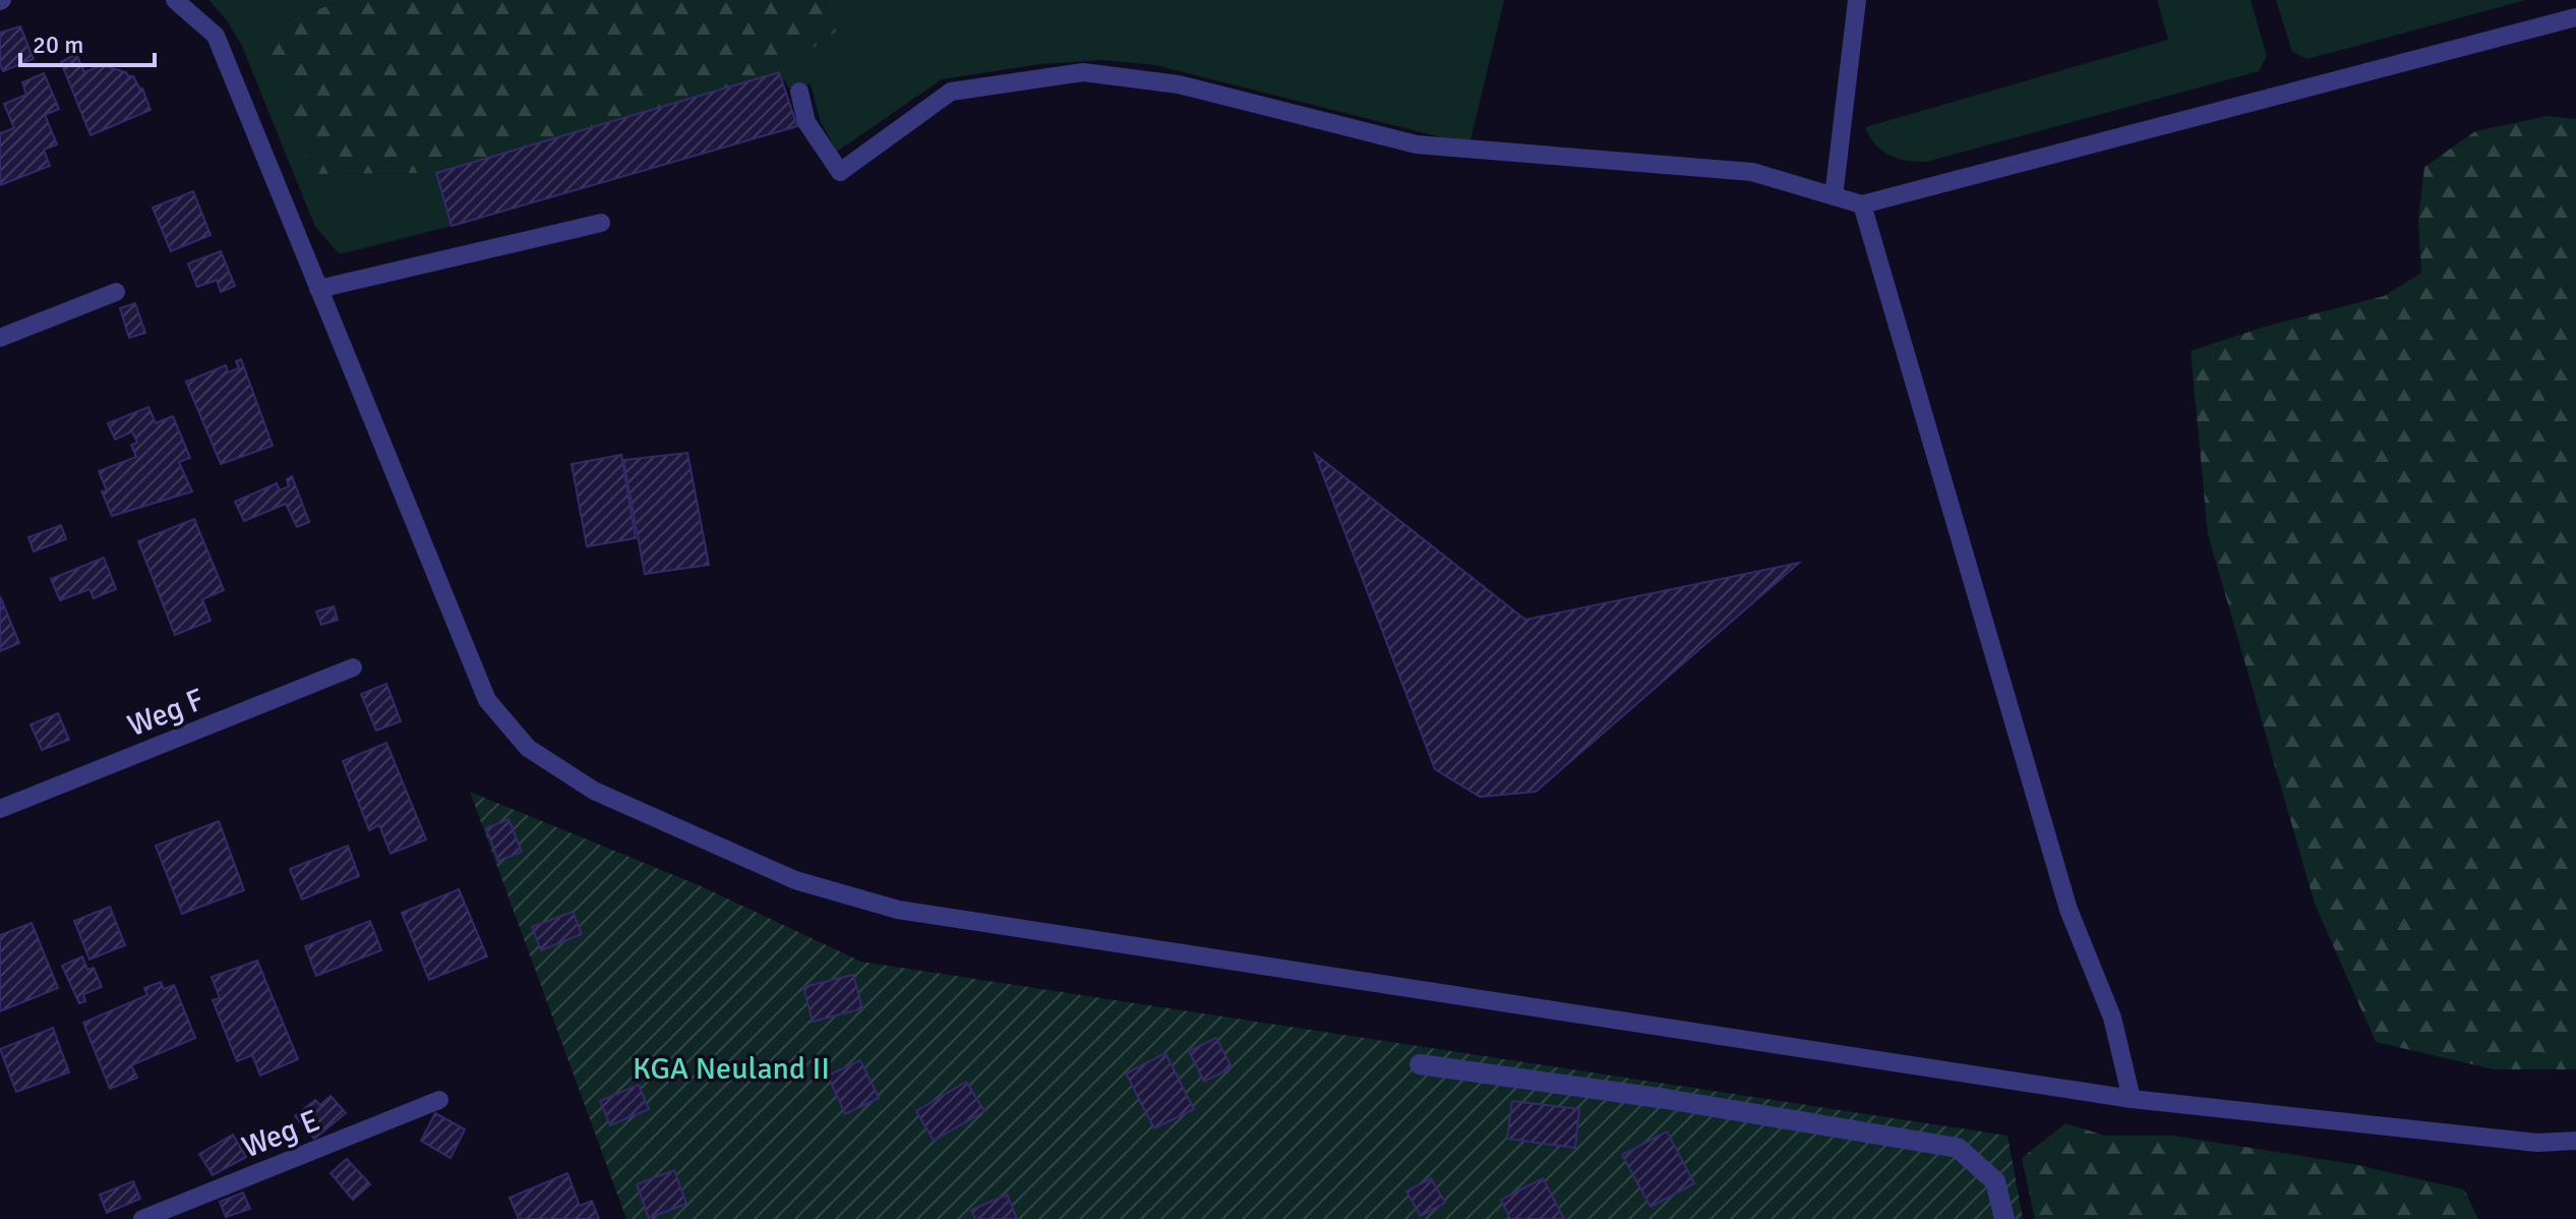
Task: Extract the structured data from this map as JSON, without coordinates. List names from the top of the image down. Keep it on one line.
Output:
{"streets":{"lane":["Weg F","Weg E"]},"parks":["KGA Neuland II"],"scale_bar":"20 m"}
